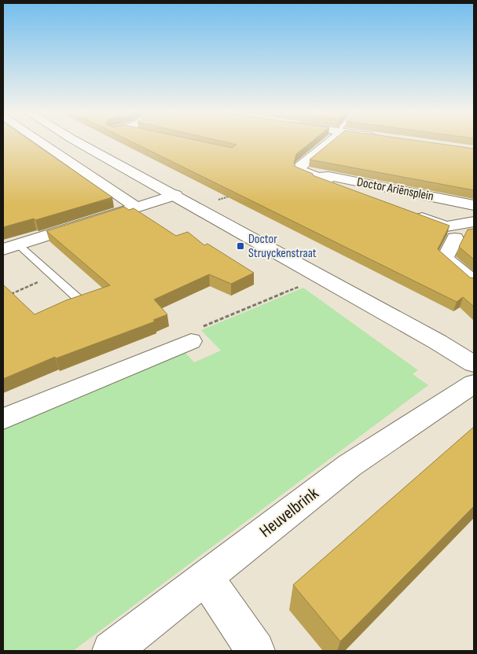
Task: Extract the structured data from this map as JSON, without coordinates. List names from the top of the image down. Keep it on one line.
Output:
{"streets":{"street":["Doctor Ariënsplein","Heuvelbrink"]},"places":{"transit":["Doctor Struyckenstraat"]}}
